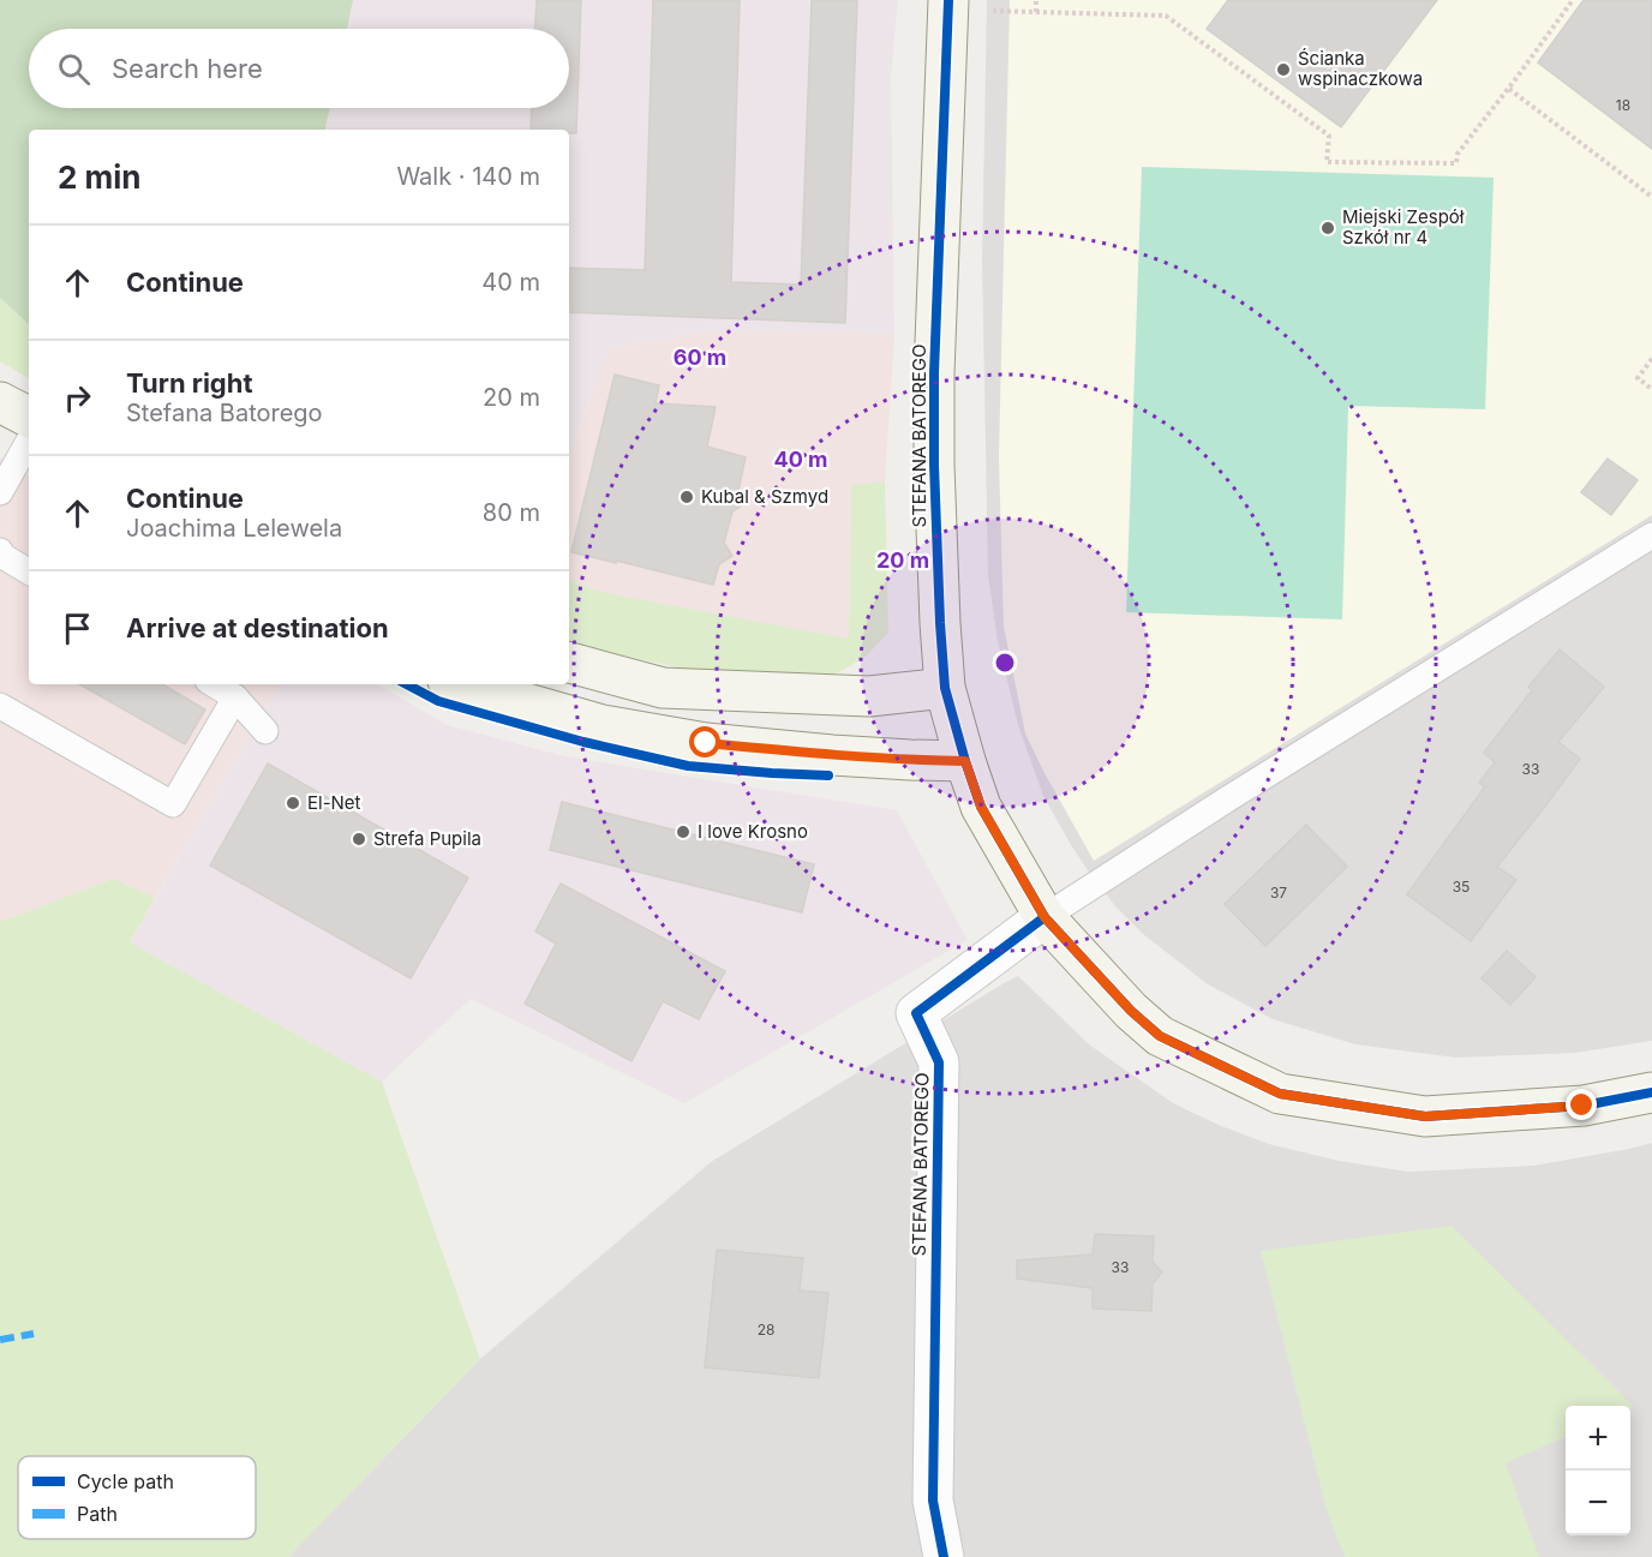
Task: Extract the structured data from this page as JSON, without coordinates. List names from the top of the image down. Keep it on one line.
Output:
{"streets":{"street":["STEFANA BATOREGO"]},"places":["Ścianka wspinaczkowa","Miejski Zespół Szkół nr 4","Kubal & Szmyd","El-Net","I love Krosno","Strefa Pupila"],"house_numbers":["18","33","35","37","33","28"],"legend":["Cycle path","Path"],"page":{"search":"Search here","heading":["2 min","Walk · 140 m"],"list":[["Continue","40 m"],["Turn right","Stefana Batorego","20 m"],["Continue","Joachima Lelewela","80 m"],"Arrive at destination"],"map_buttons":["+","−"]},"rings":["60 m","40 m","20 m"]}
